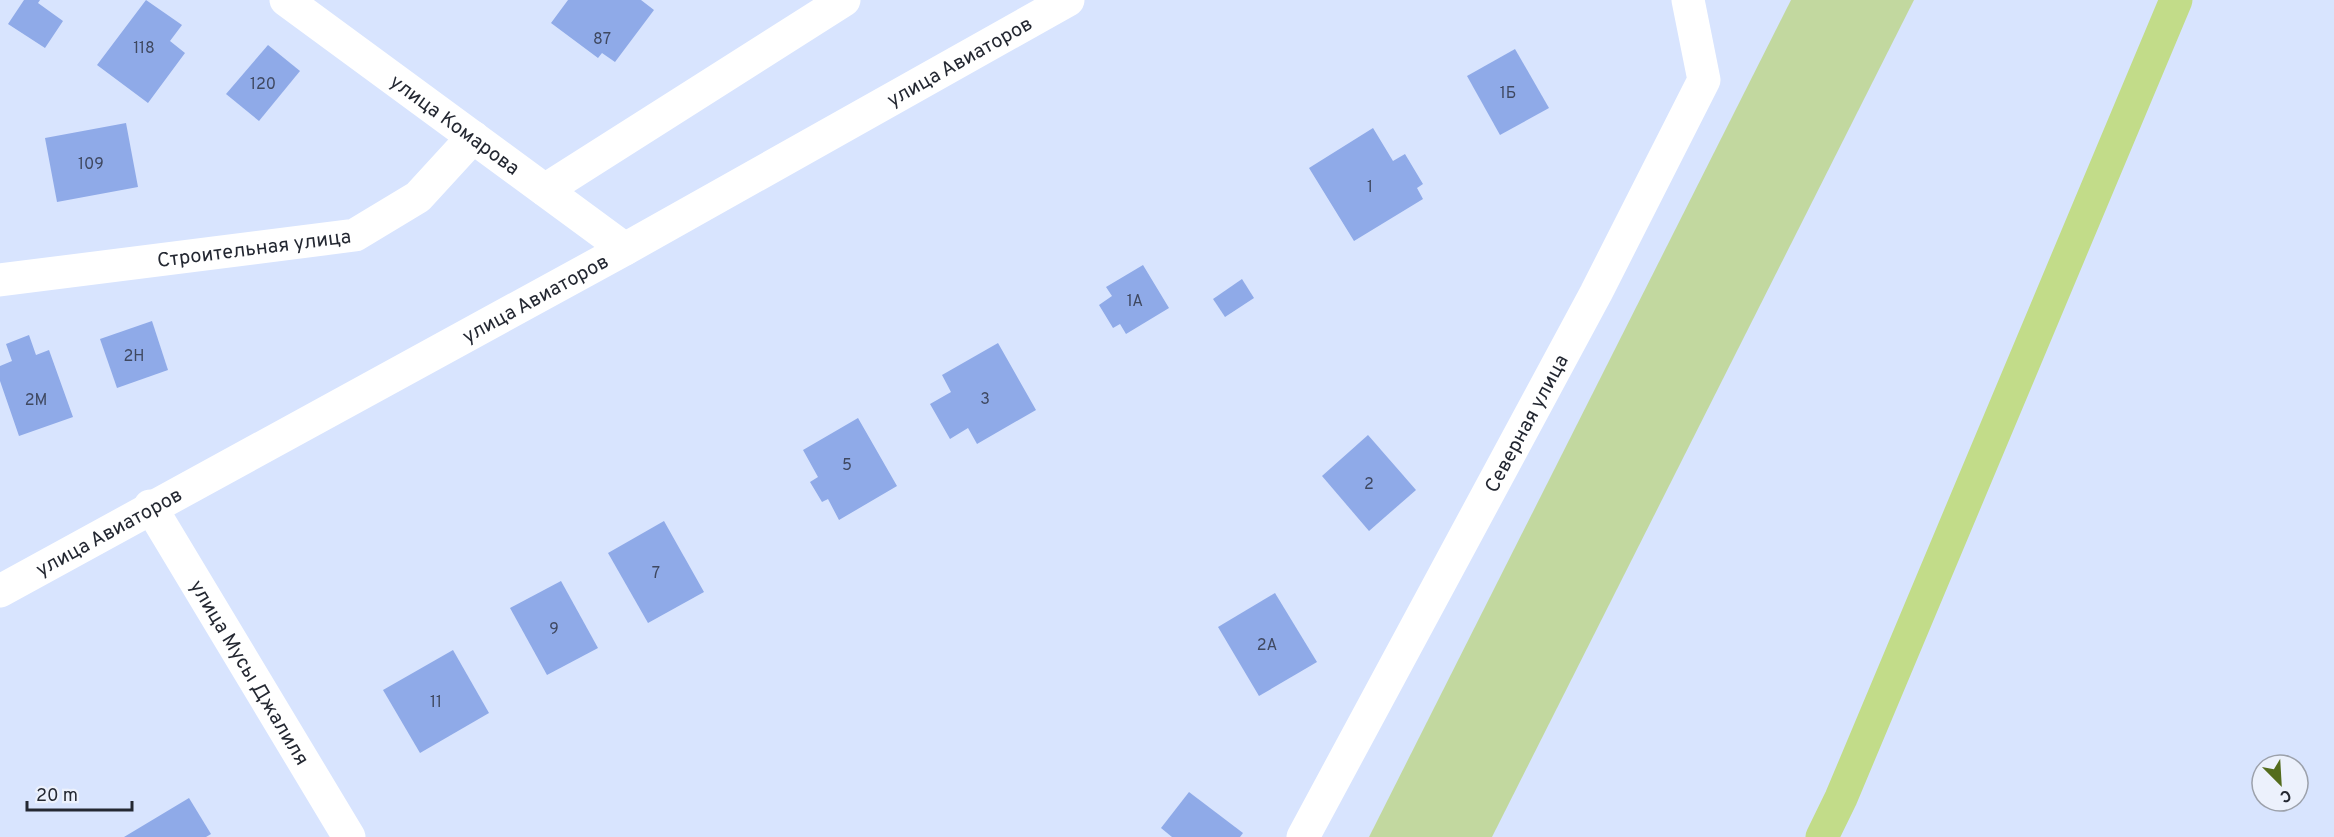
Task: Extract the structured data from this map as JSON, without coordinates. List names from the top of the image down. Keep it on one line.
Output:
{"streets":{"street":["улица Авиаторов","улица Комарова","Строительная улица","Северная улица","улица Мусы Джалиля"]},"crossings":[["улица Авиаторов","улица Комарова"],["улица Авиаторов","улица Мусы Джалиля"],["улица Комарова","Строительная улица"]],"house_numbers":["87","118","120","1Б","109","1","1А","2Н","3","2М","5","2","7","9","2А","11"],"scale_bar":"20 m","north":"bottom right"}
